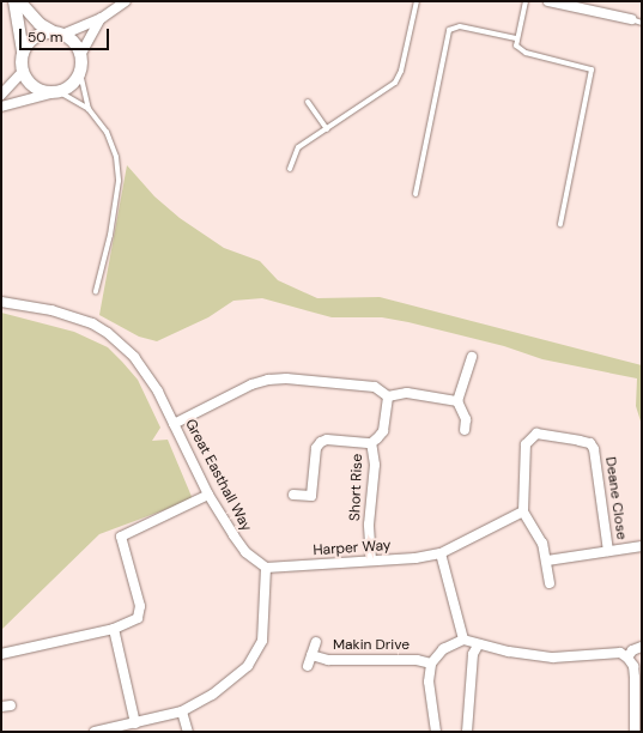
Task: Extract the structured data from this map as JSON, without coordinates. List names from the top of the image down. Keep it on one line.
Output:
{"streets":{"street":["Great Easthall Way","Short Rise","Deane Close","Harper Way","Makin Drive"]},"crossings":[["Great Easthall Way","Harper Way"],["Short Rise","Harper Way"]],"scale_bar":"50 m"}
